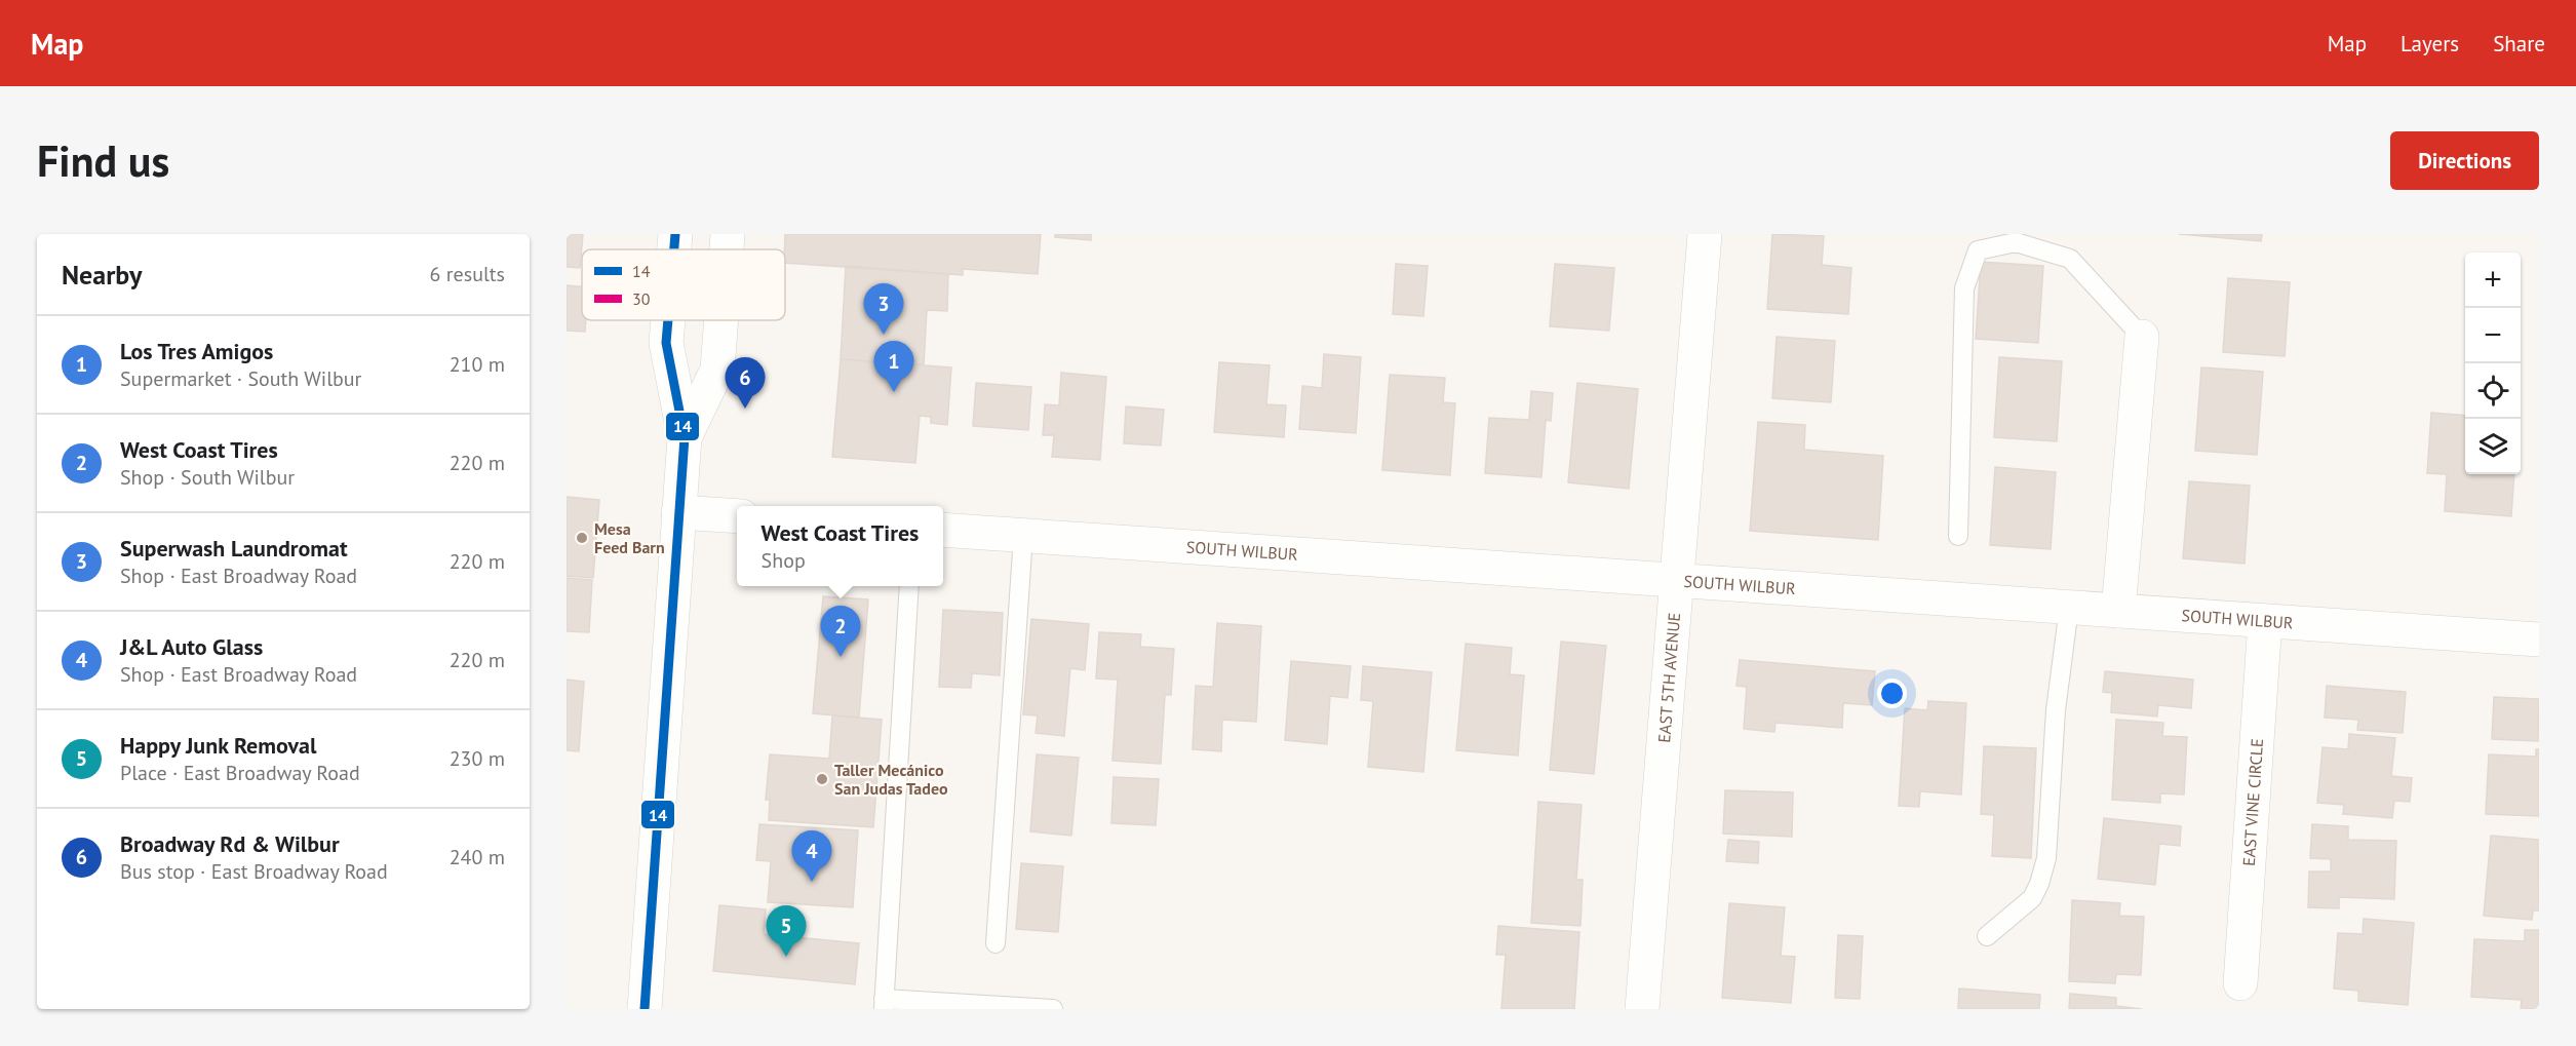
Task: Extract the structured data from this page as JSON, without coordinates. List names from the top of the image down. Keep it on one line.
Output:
{"streets":{"street":["SOUTH WILBUR","EAST 5TH AVENUE","EAST VINE CIRCLE"]},"crossings":[["SOUTH WILBUR","EAST 5TH AVENUE"],["SOUTH WILBUR","EAST VINE CIRCLE"]],"places":["Mesa Feed Barn","Taller Mecánico San Judas Tadeo"],"lines":["transit line 14"],"legend":["14","30"],"page":{"header":"Map","nav":["Map","Layers","Share"],"buttons":"Directions","title":"Find us","heading":["Nearby","6 results"],"map_buttons":["+","−"],"pins":["3","1","6","2","4","5"],"list":[{"mark":"1","name":"Los Tres Amigos","note":"Supermarket · South Wilbur","value":"210 m"},{"mark":"2","name":"West Coast Tires","note":"Shop · South Wilbur","value":"220 m"},{"mark":"3","name":"Superwash Laundromat","note":"Shop · East Broadway Road","value":"220 m"},{"mark":"4","name":"J&L Auto Glass","note":"Shop · East Broadway Road","value":"220 m"},{"mark":"5","name":"Happy Junk Removal","note":"Place · East Broadway Road","value":"230 m"},{"mark":"6","name":"Broadway Rd & Wilbur","note":"Bus stop · East Broadway Road","value":"240 m"}],"popup":["West Coast Tires","Shop"]}}
